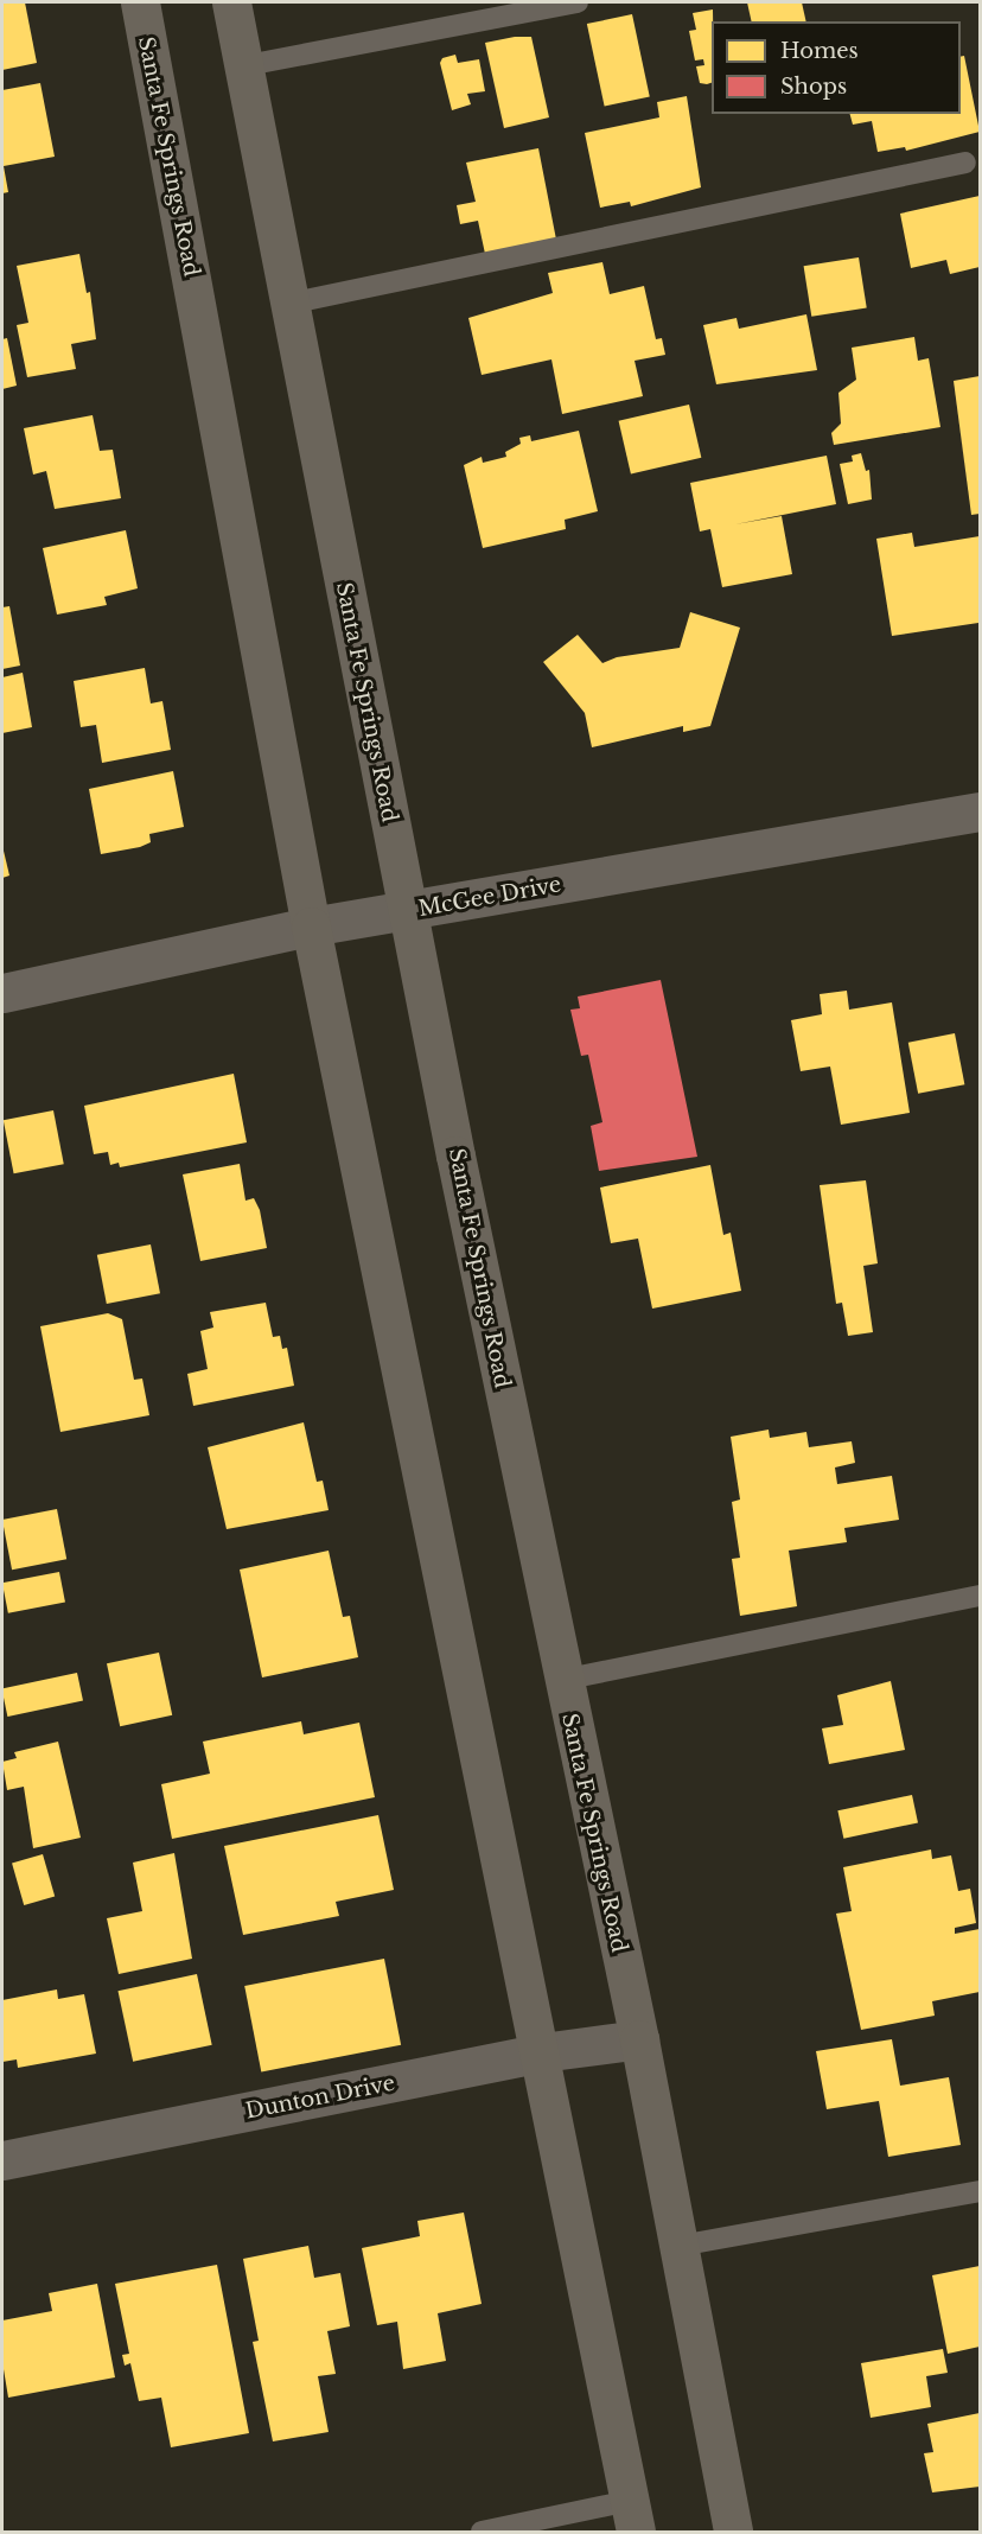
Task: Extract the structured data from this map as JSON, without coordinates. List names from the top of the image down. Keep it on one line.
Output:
{"streets":{"main road":["Santa Fe Springs Road"],"street":["McGee Drive","Dunton Drive"]},"crossings":[["Santa Fe Springs Road","McGee Drive"],["Santa Fe Springs Road","Dunton Drive"]],"legend":["Homes","Shops"]}
